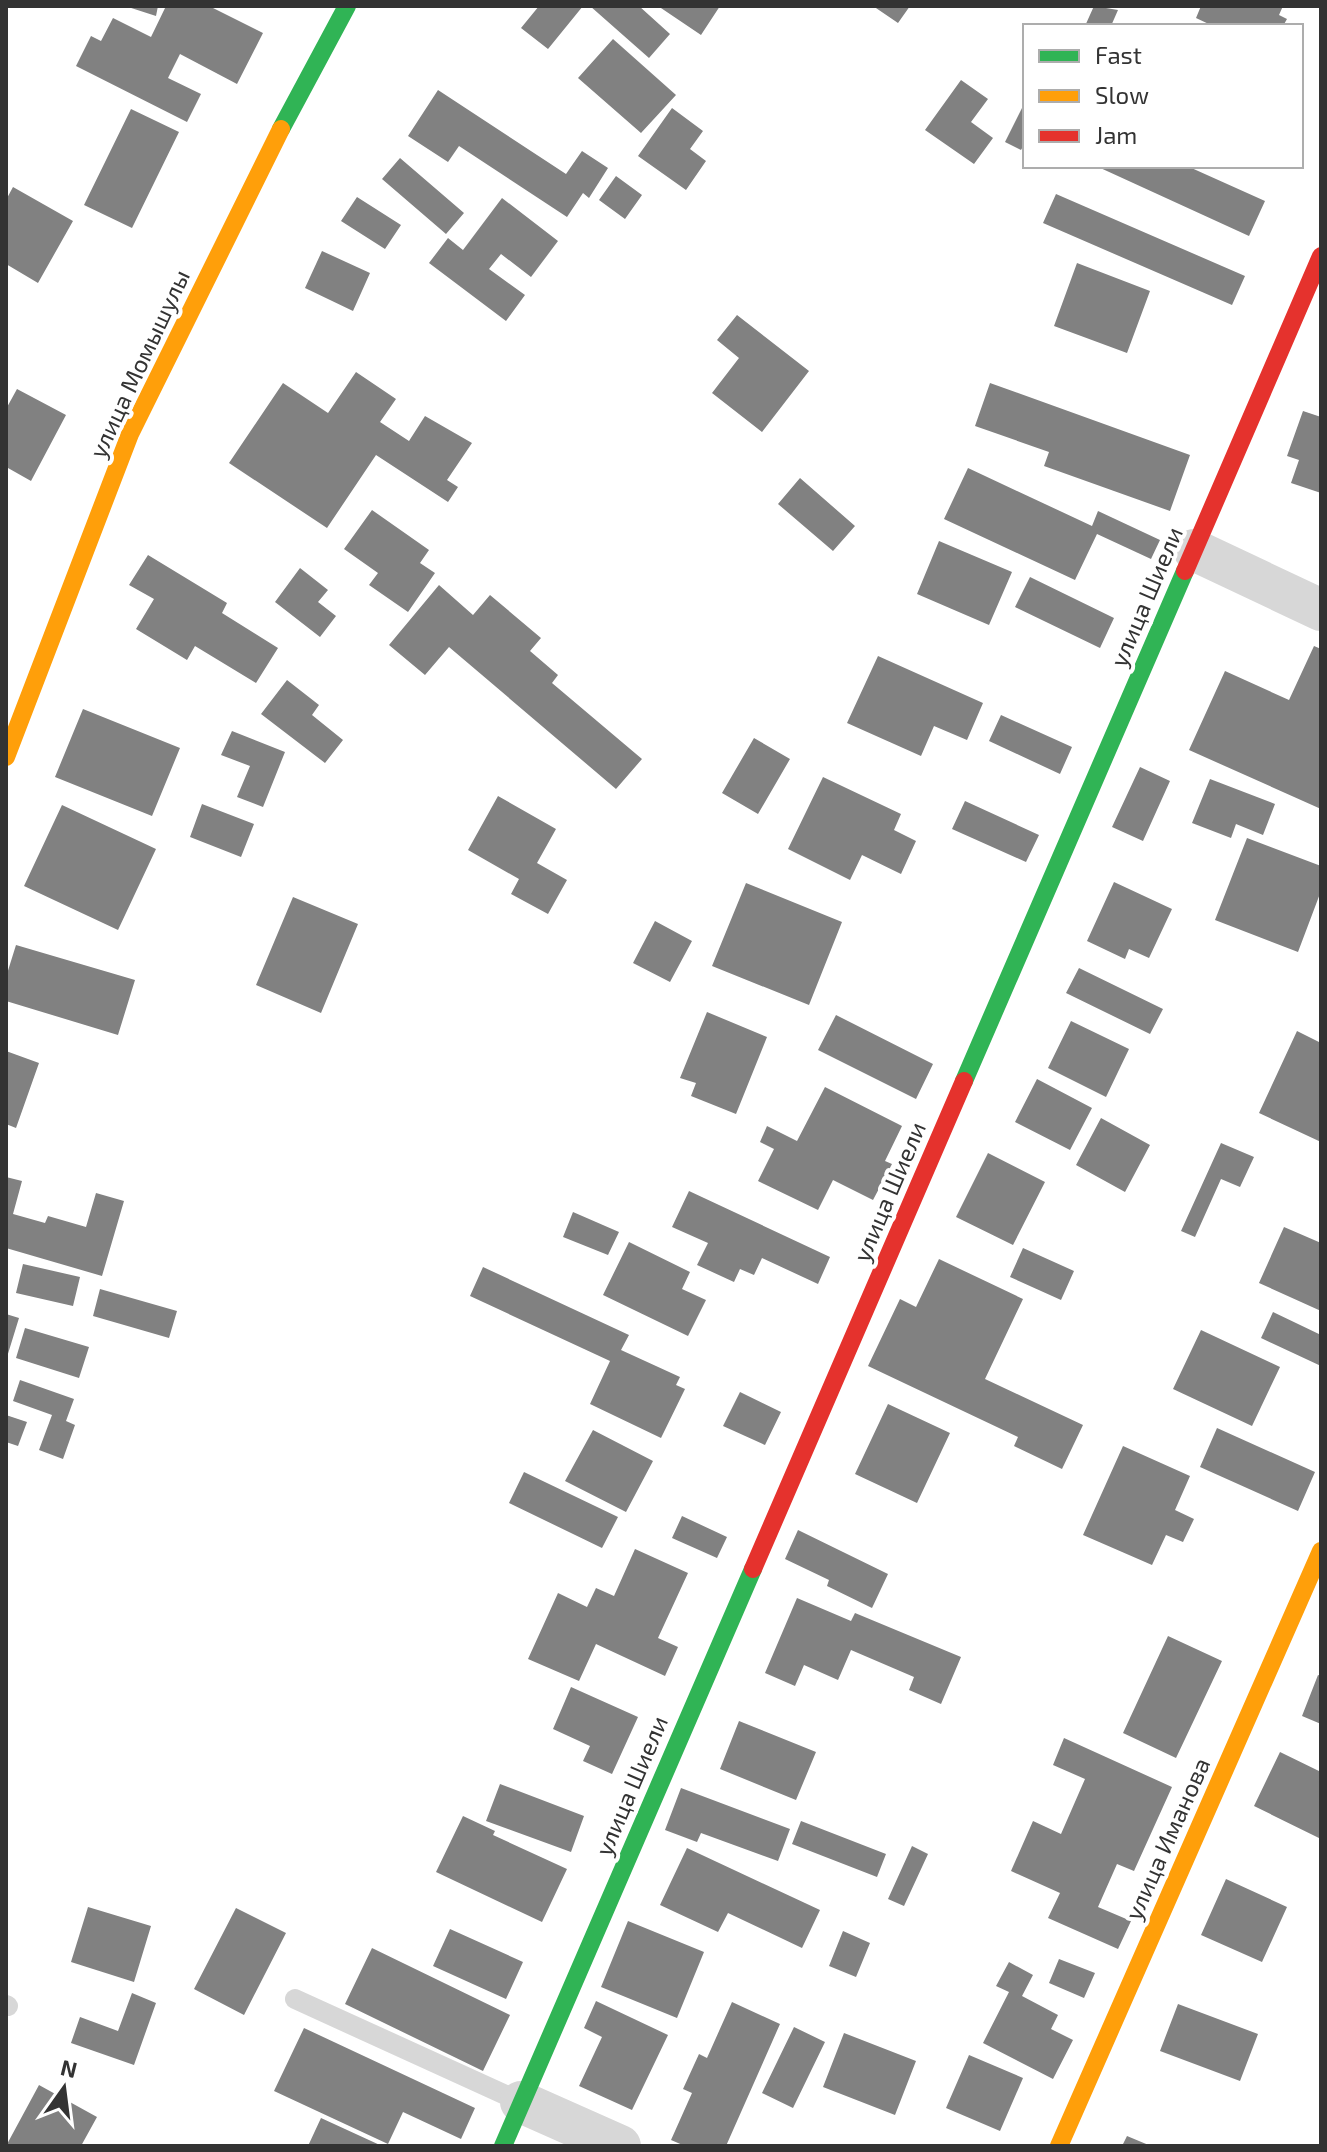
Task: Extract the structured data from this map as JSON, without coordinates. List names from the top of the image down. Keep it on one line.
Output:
{"streets":{"street":["улица Момышулы","улица Шиели","улица Иманова"]},"legend":["Fast","Slow","Jam"],"north":"top"}
